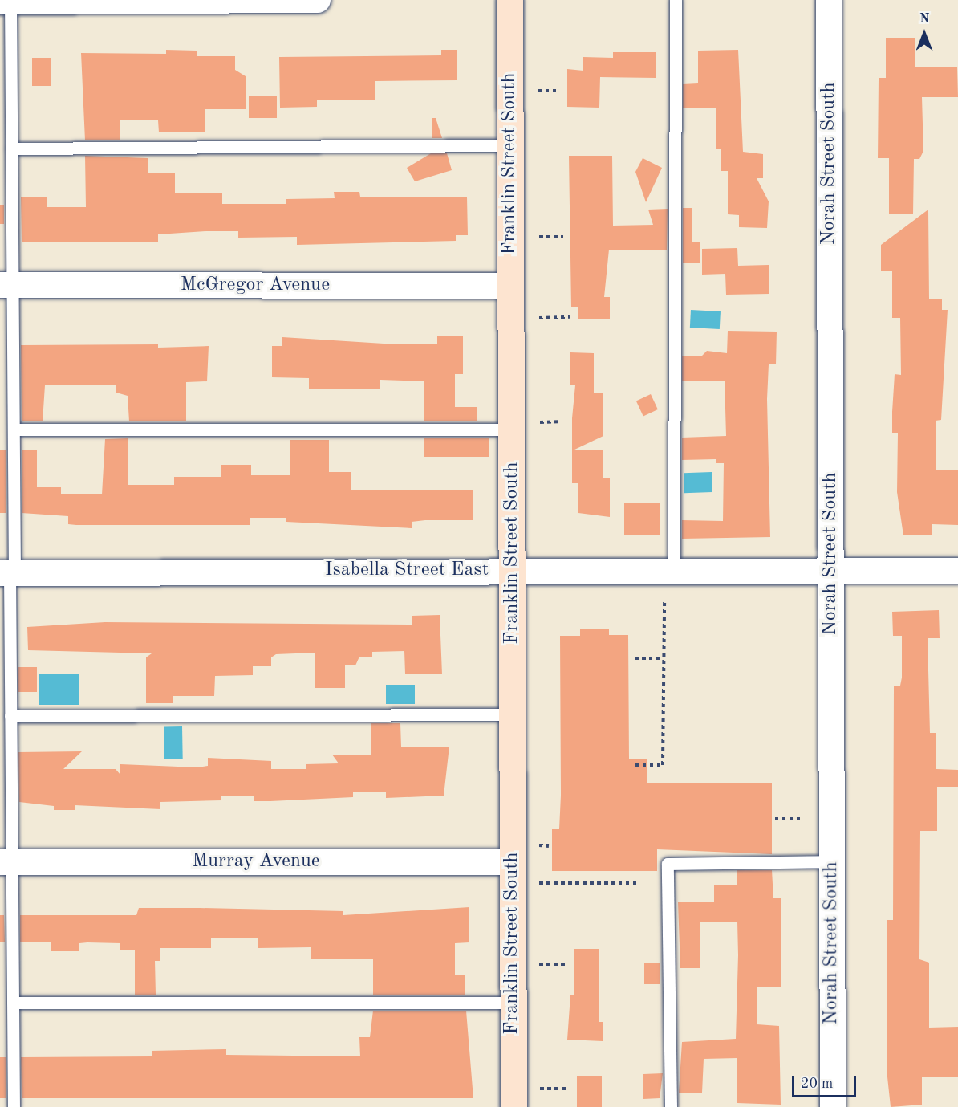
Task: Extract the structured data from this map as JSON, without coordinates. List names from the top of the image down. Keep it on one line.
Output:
{"streets":{"street":["Franklin Street South","Norah Street South","McGregor Avenue","Isabella Street East","Murray Avenue"]},"crossings":[["Franklin Street South","McGregor Avenue"],["Franklin Street South","Isabella Street East"],["Franklin Street South","Murray Avenue"],["Norah Street South","Isabella Street East"]],"scale_bar":"20 m","north":"top"}
